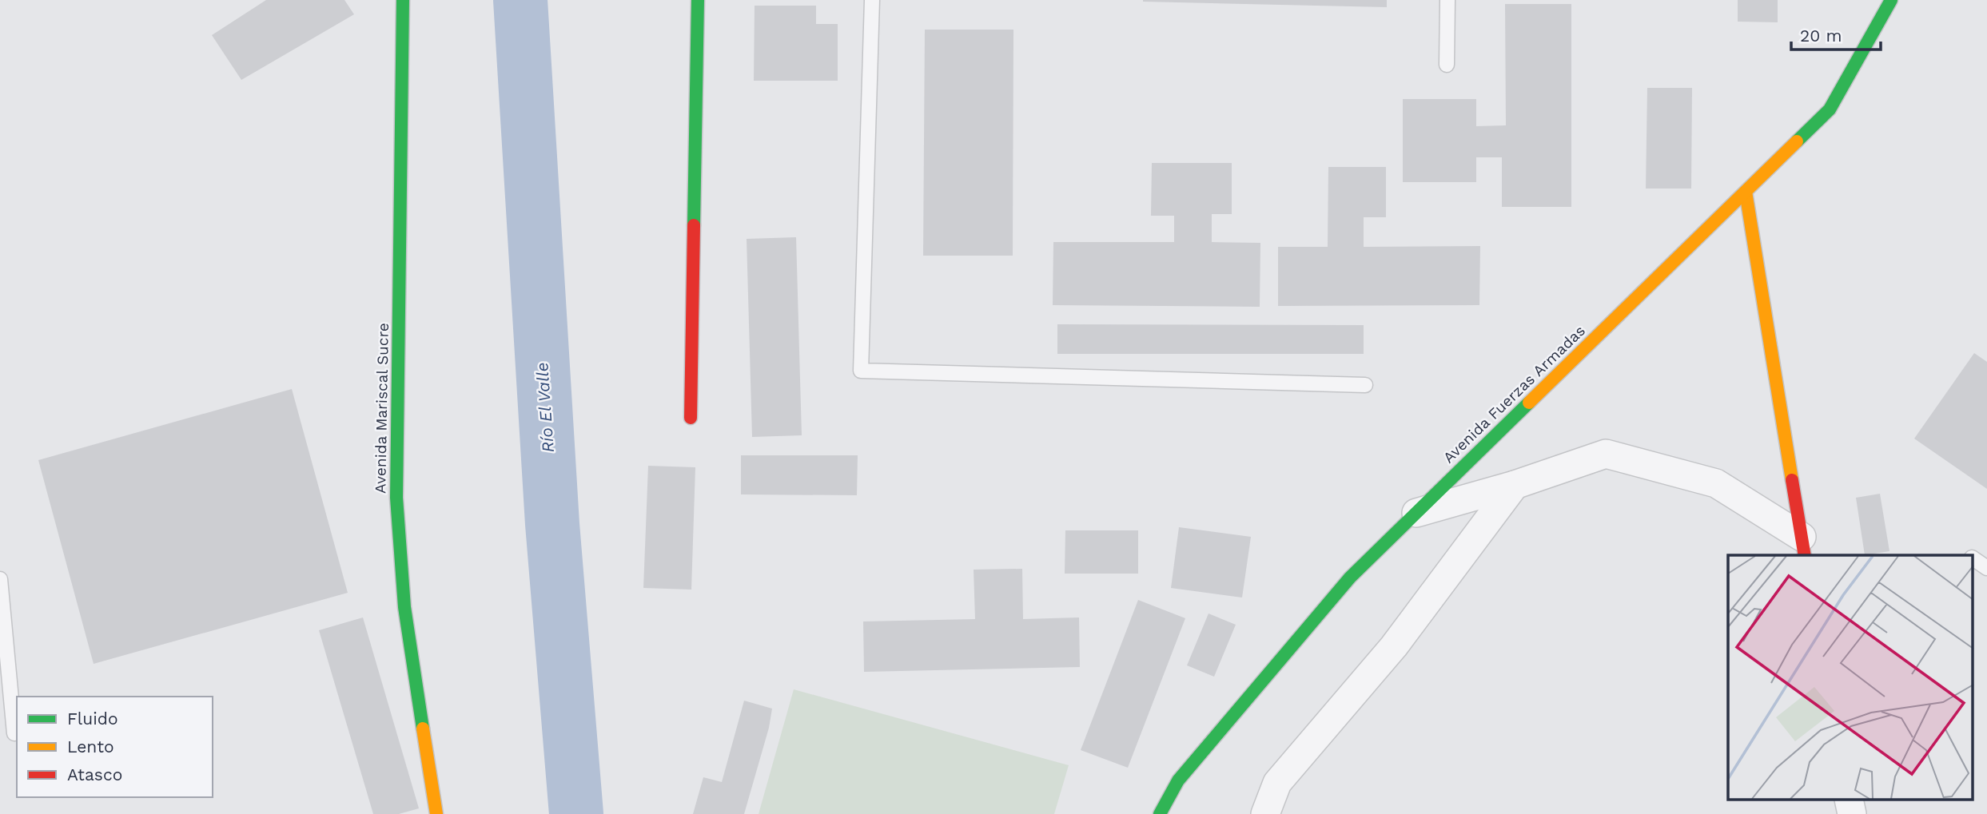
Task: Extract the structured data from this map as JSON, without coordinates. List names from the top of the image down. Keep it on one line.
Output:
{"streets":{"street":["Avenida Fuerzas Armadas","Avenida Mariscal Sucre"]},"water":["Río El Valle"],"legend":["Fluido","Lento","Atasco"],"scale_bar":"20 m"}
